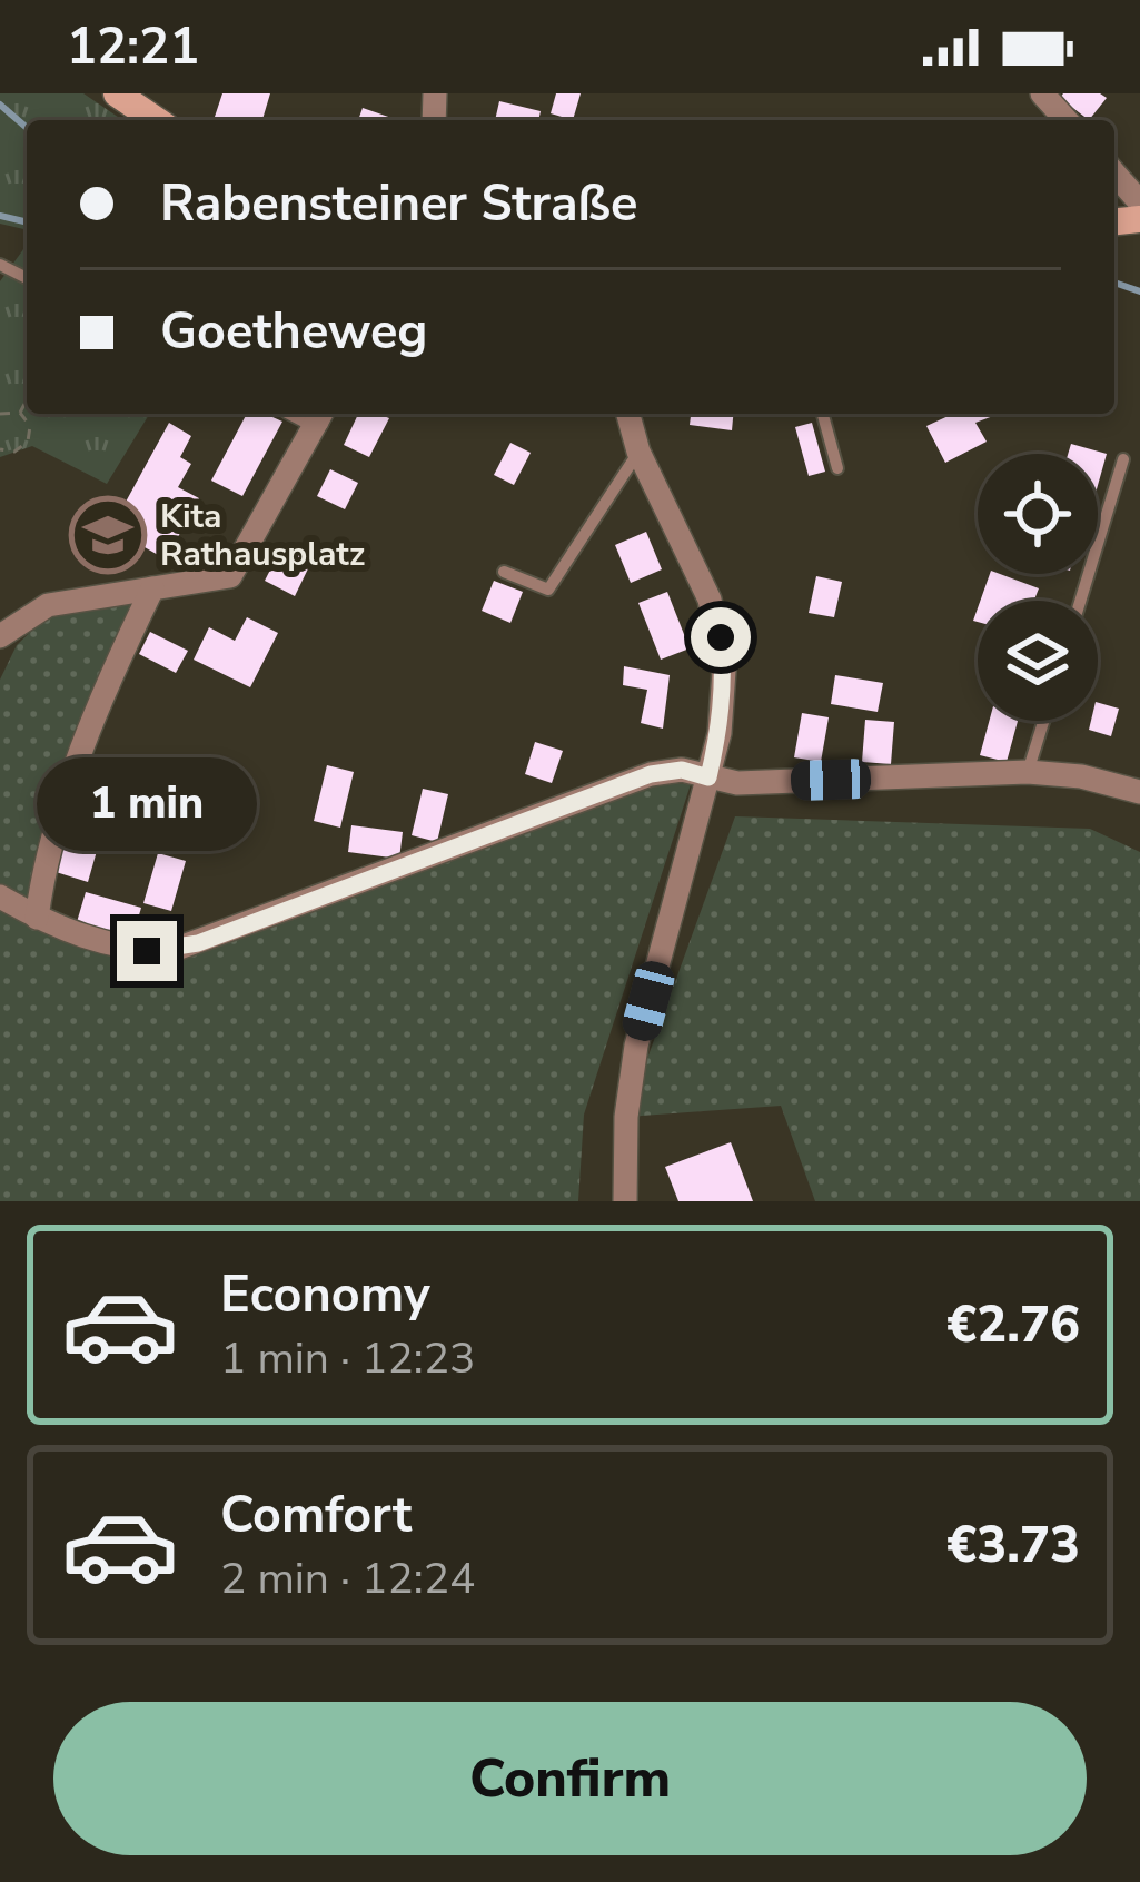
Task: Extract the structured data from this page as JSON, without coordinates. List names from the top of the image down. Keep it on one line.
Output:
{"places":{"school or university":["Kita Rathausplatz"]},"page":{"status":"12:21","banner":["Rabensteiner Straße","Goetheweg"],"bubble":"1 min","list":[{"name":"Economy","note":"1 min · 12:23","value":"€2.76"},{"name":"Comfort","note":"2 min · 12:24","value":"€3.73"}],"buttons":"Confirm"}}
